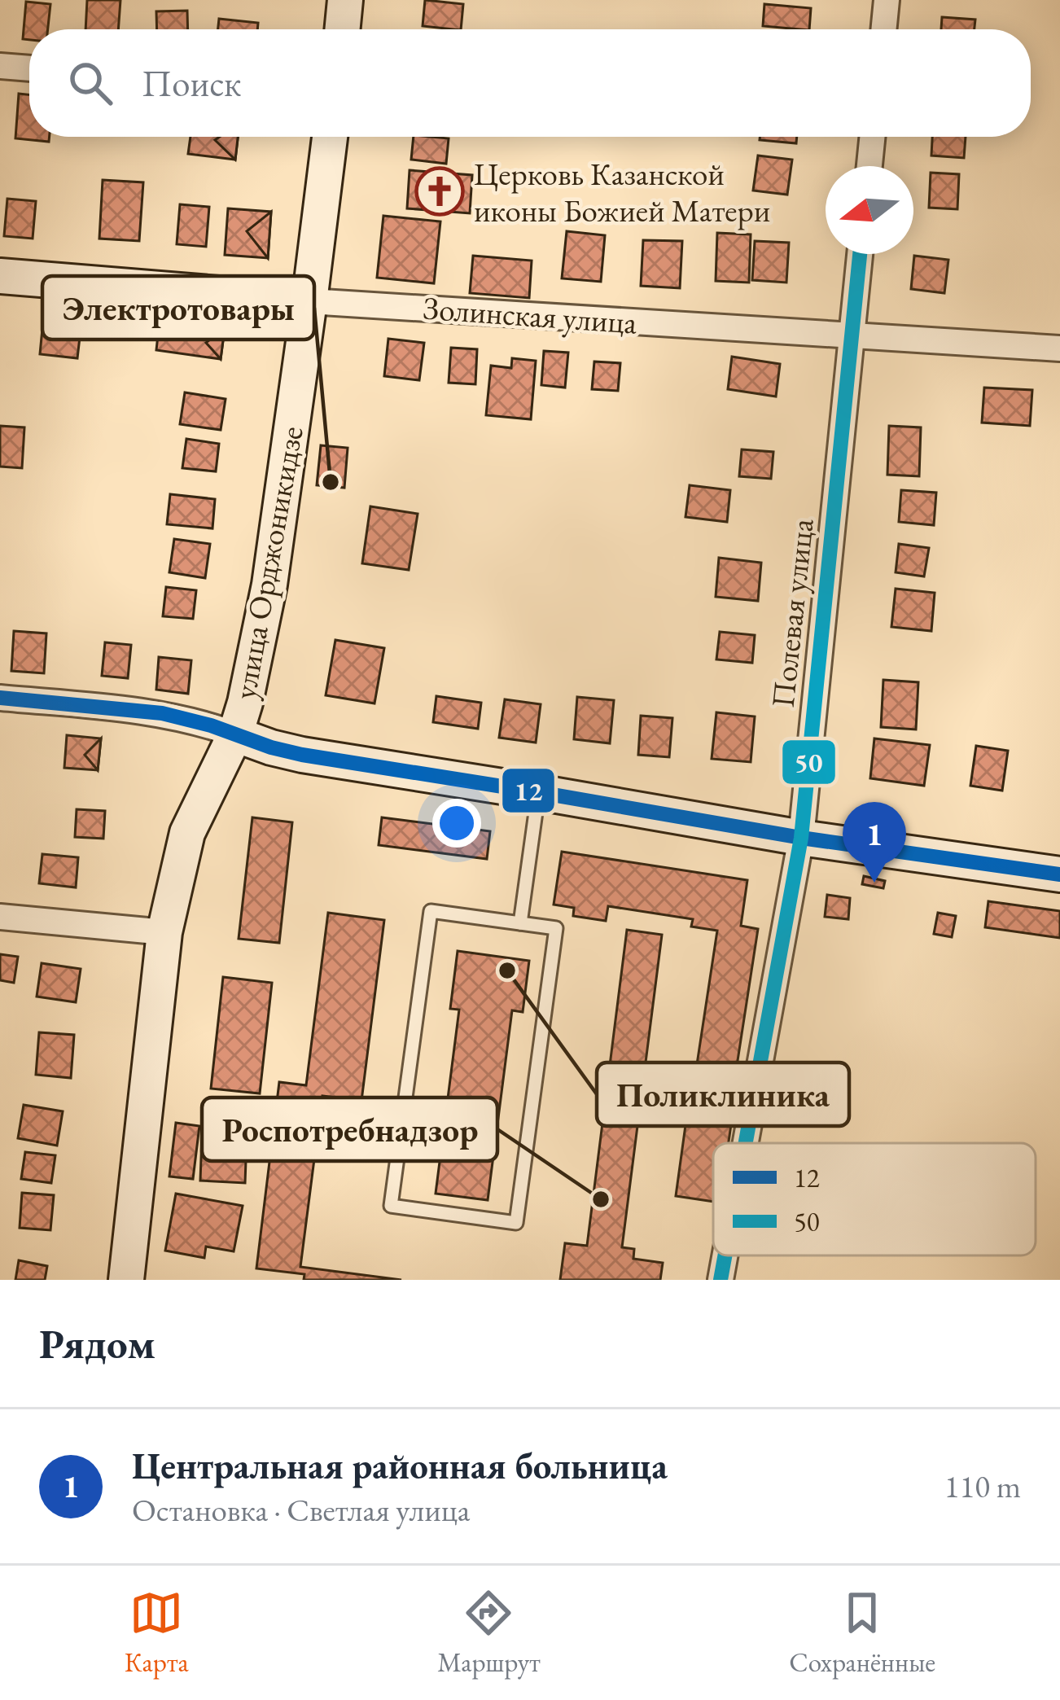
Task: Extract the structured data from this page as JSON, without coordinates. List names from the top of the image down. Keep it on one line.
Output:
{"streets":{"main road":["Золинская улица","улица Орджоникидзе"],"street":["Полевая улица"]},"crossings":[["Золинская улица","улица Орджоникидзе"],["Золинская улица","Полевая улица"]],"places":{"church":["Церковь Казанской иконы Божией Матери"],"other":["Электротовары","Поликлиника","Роспотребнадзор"]},"lines":["transit line 50","transit line 12"],"legend":["12","50"],"north":"left","page":{"search":"Поиск","pins":"1","heading":"Рядом","list":[{"mark":"1","name":"Центральная районная больница","note":"Остановка · Светлая улица","value":"110 m"}],"nav":["Карта","Маршрут","Сохранённые"]}}
